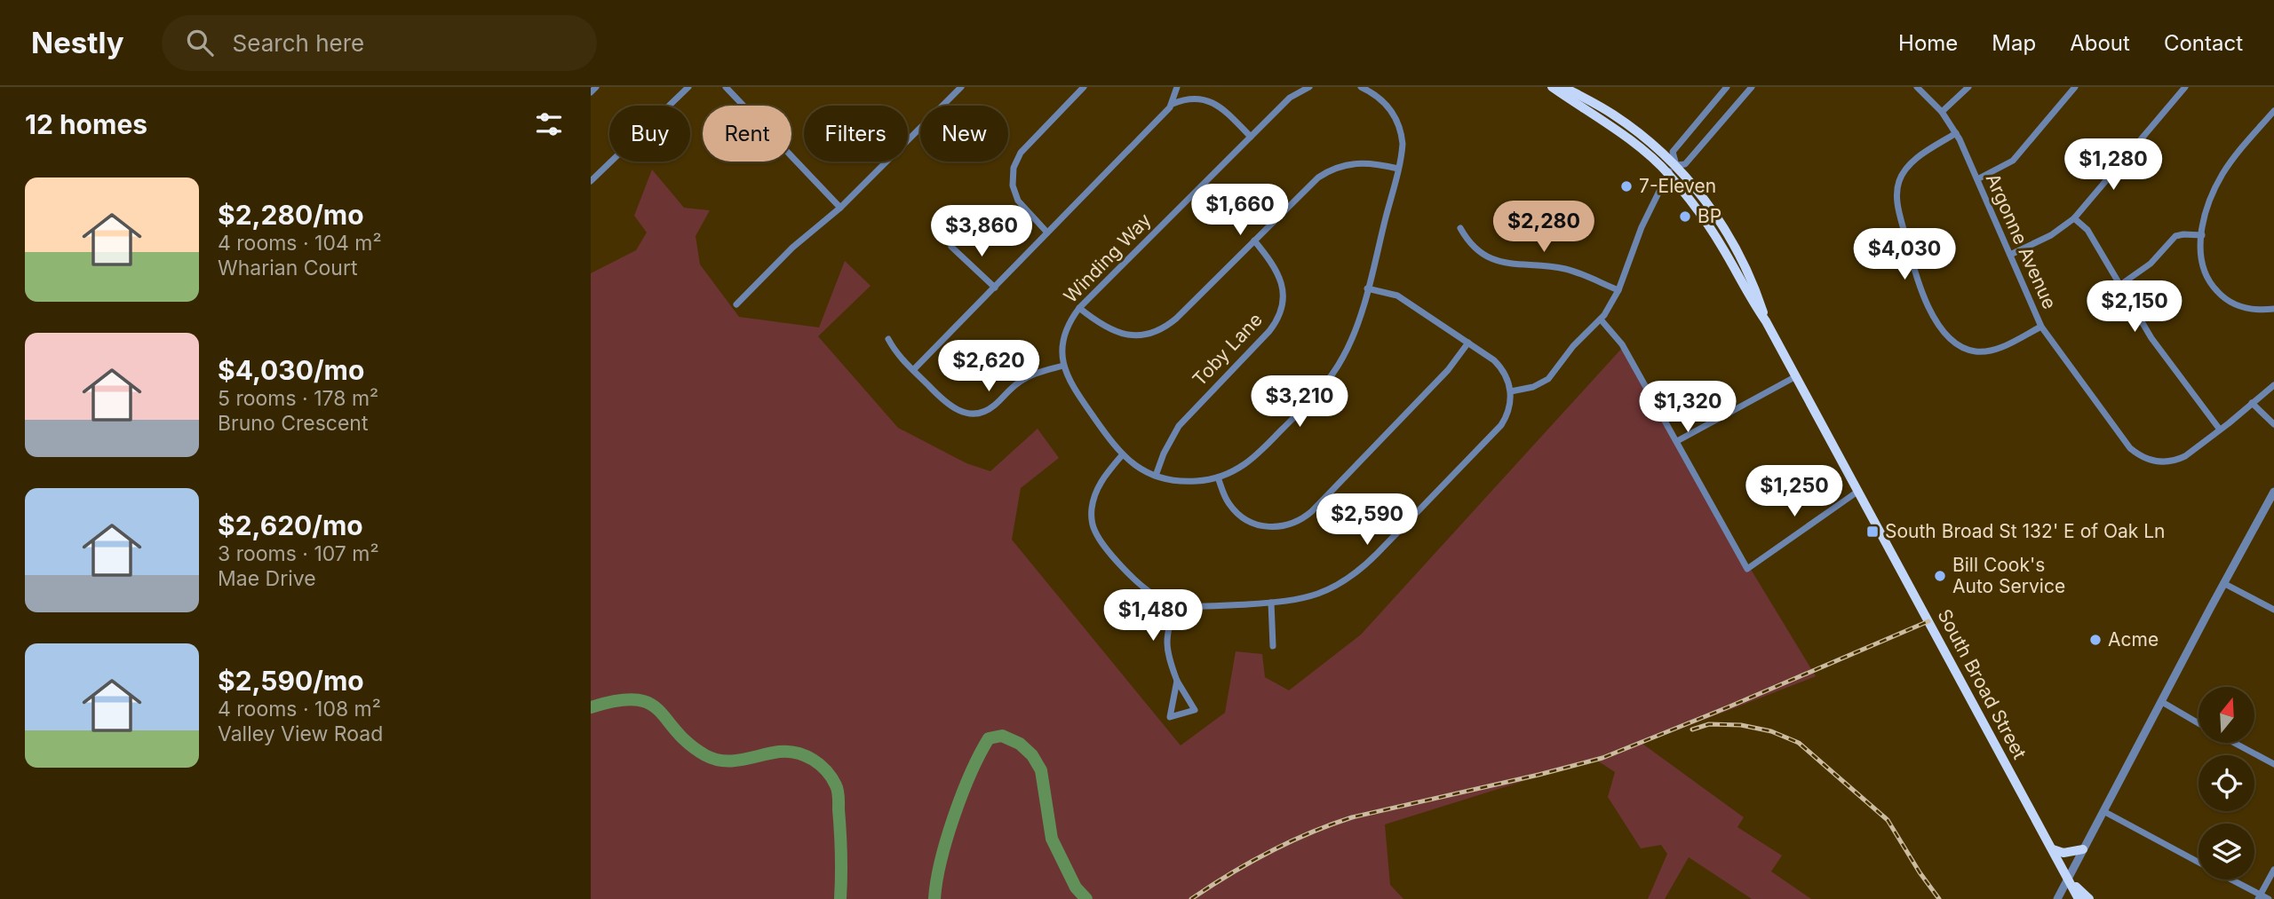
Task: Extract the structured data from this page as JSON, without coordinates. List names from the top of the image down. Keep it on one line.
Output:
{"streets":{"main road":["South Broad Street"],"street":["Argonne Avenue","Winding Way","Toby Lane"]},"crossings":[["Winding Way","Toby Lane"]],"places":{"other":["7-Eleven","BP","Bill Cook's Auto Service","Acme"],"transit":["South Broad St 132' E of Oak Ln"]},"north":"top","page":{"header":"Nestly","search":"Search here","nav":["Home","Map","About","Contact"],"heading":"12 homes","chip":["Buy","Rent","Filters","New"],"price":["$1,280","$1,660","$2,280","$3,860","$4,030","$2,150","$2,620","$3,210","$1,320","$1,250","$2,590","$1,480"],"list":[{"name":"$2,280/mo","note":"4 rooms · 104 m² · Wharian Court"},{"name":"$4,030/mo","note":"5 rooms · 178 m² · Bruno Crescent"},{"name":"$2,620/mo","note":"3 rooms · 107 m² · Mae Drive"},{"name":"$2,590/mo","note":"4 rooms · 108 m² · Valley View Road"}]}}
